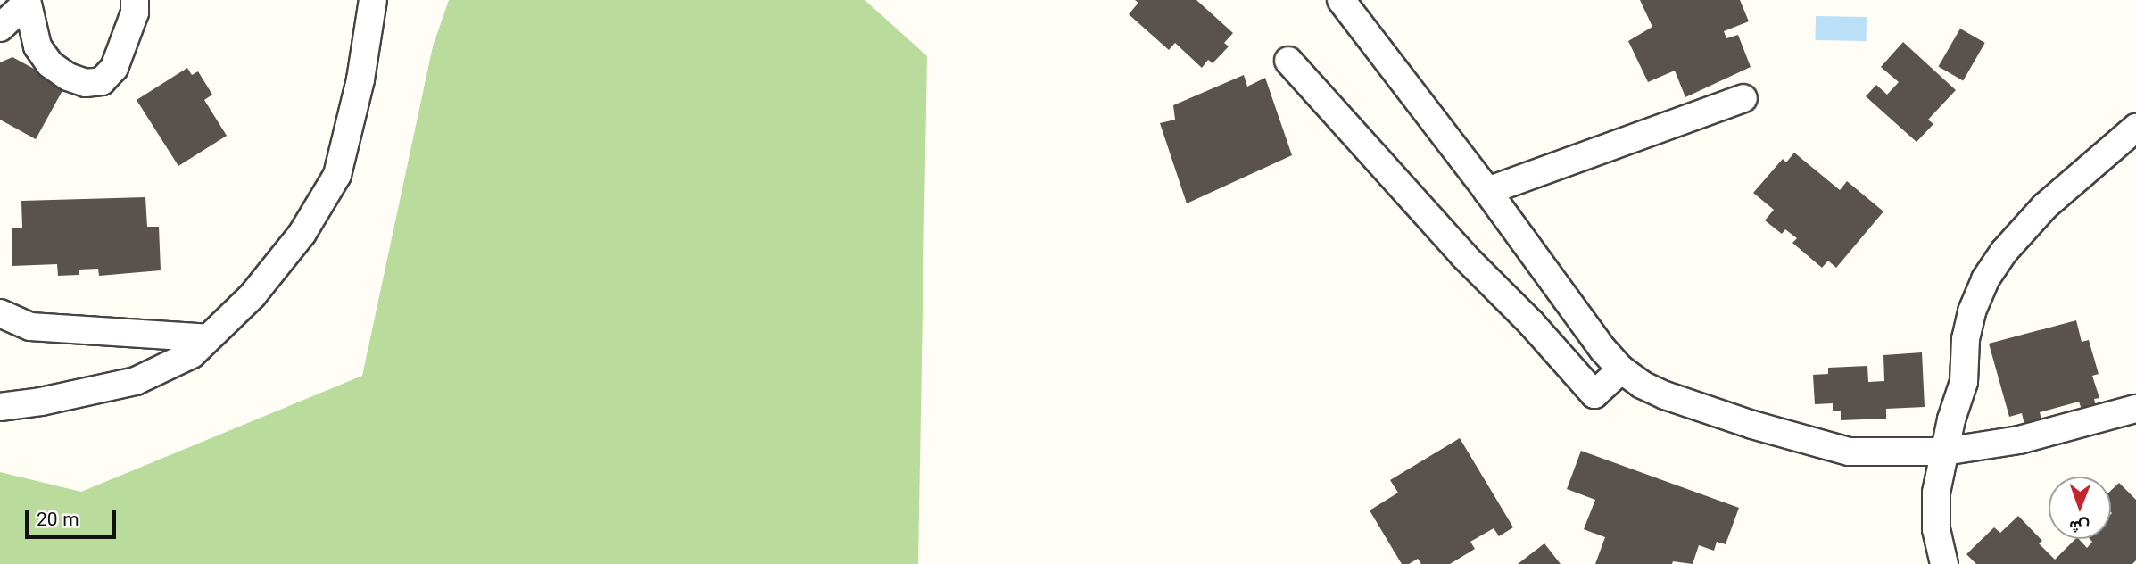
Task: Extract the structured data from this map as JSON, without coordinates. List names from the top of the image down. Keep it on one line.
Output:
{"scale_bar":"20 m","north":"bottom"}
